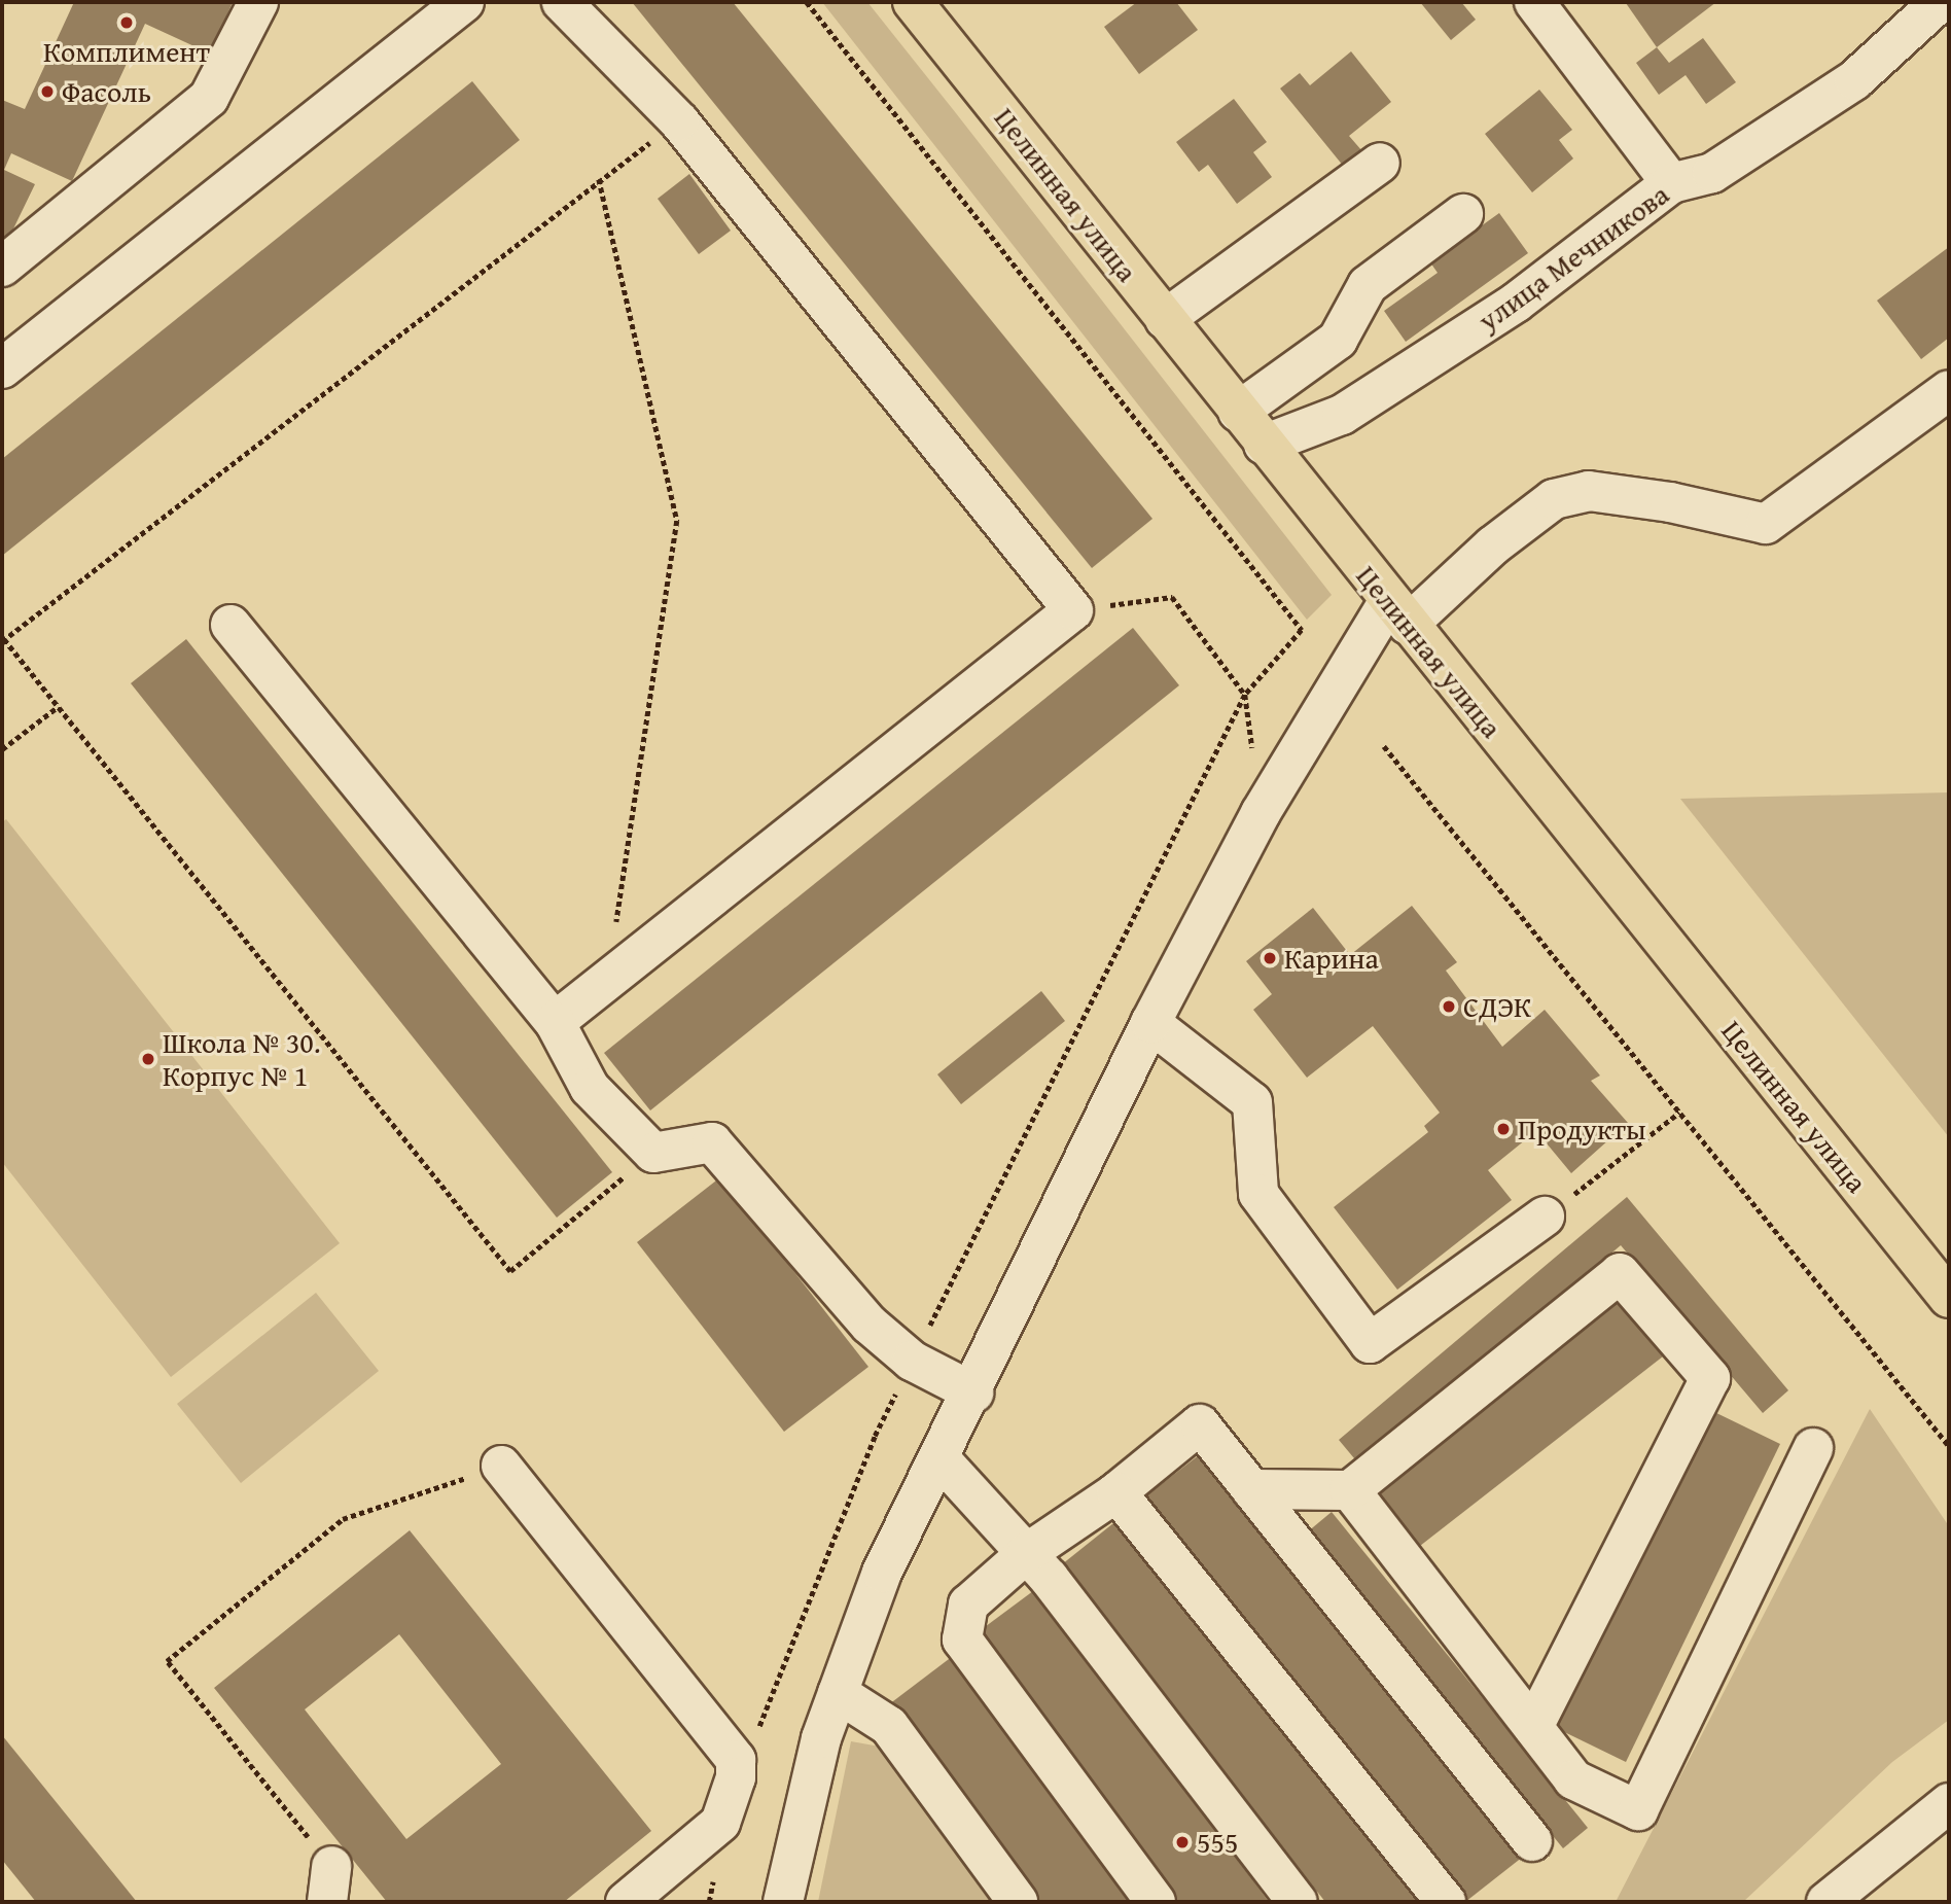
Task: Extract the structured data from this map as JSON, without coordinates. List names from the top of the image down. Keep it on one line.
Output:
{"streets":{"main road":["Целинная улица"],"street":["улица Мечникова"]},"crossings":[["Целинная улица","улица Мечникова"]],"places":["Комплимент","Фасоль","Карина","СДЭК","Школа № 30. Корпус № 1","Продукты","555"]}
